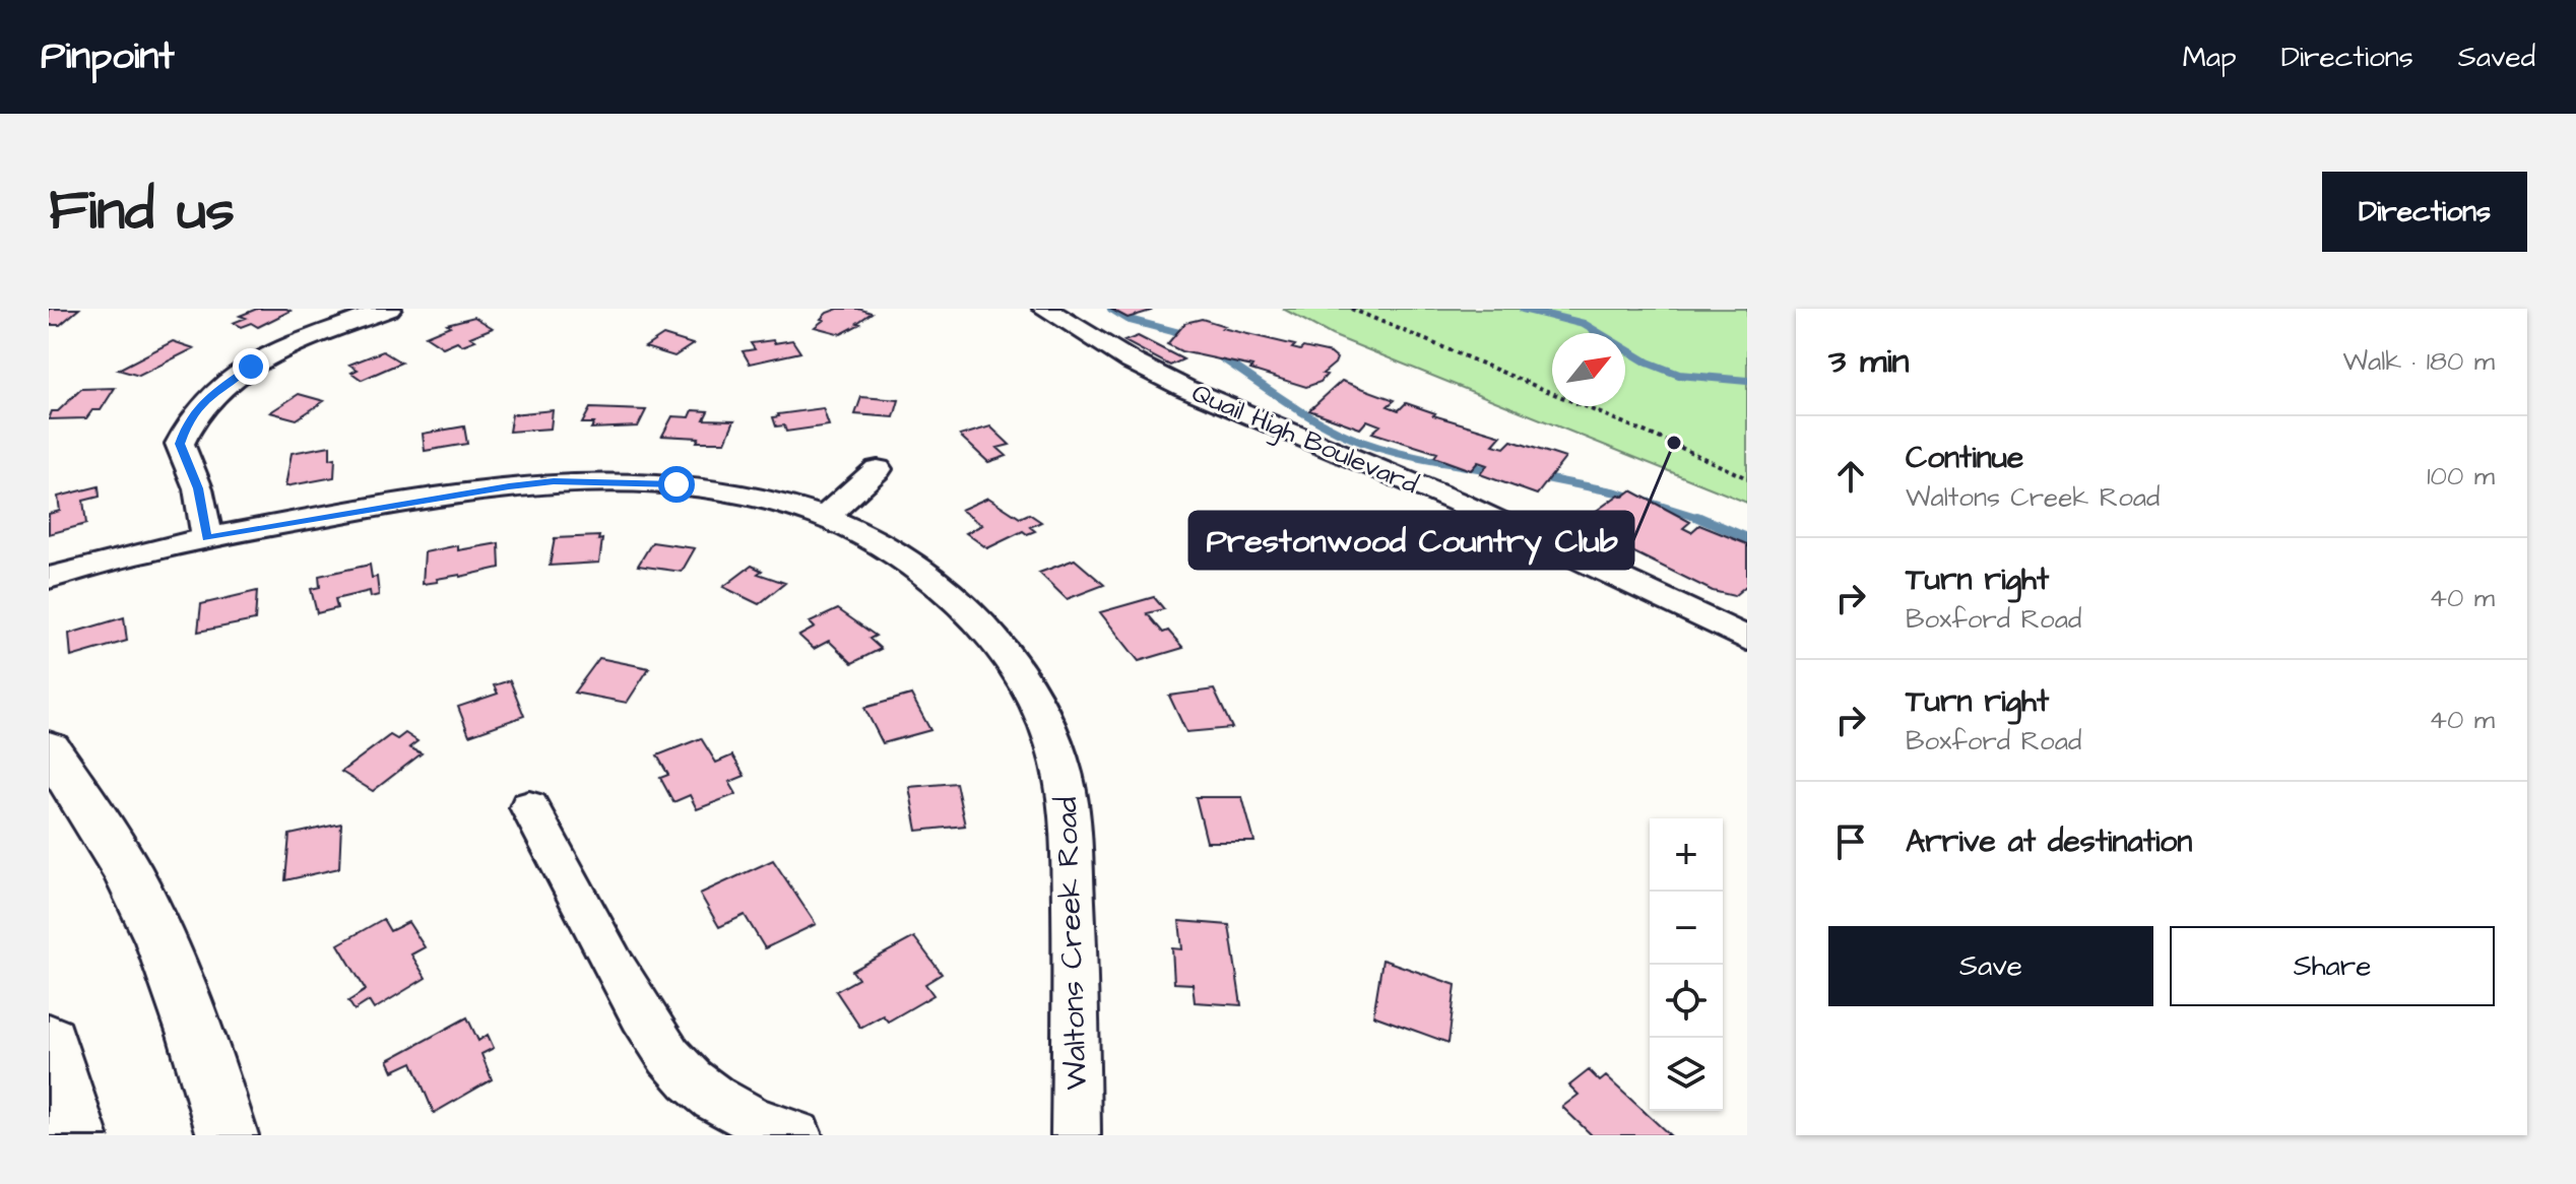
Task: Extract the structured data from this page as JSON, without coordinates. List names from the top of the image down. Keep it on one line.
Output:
{"streets":{"street":["Quail High Boulevard","Waltons Creek Road"]},"places":["Prestonwood Country Club"],"north":"top right","page":{"header":"Pinpoint","nav":["Map","Directions","Saved"],"title":"Find us","buttons":["Directions",["Save","Share"]],"heading":["3 min","Walk · 180 m"],"list":[["Continue","Waltons Creek Road","100 m"],["Turn right","Boxford Road","40 m"],["Turn right","Boxford Road","40 m"],"Arrive at destination"],"map_buttons":["+","−"]}}
